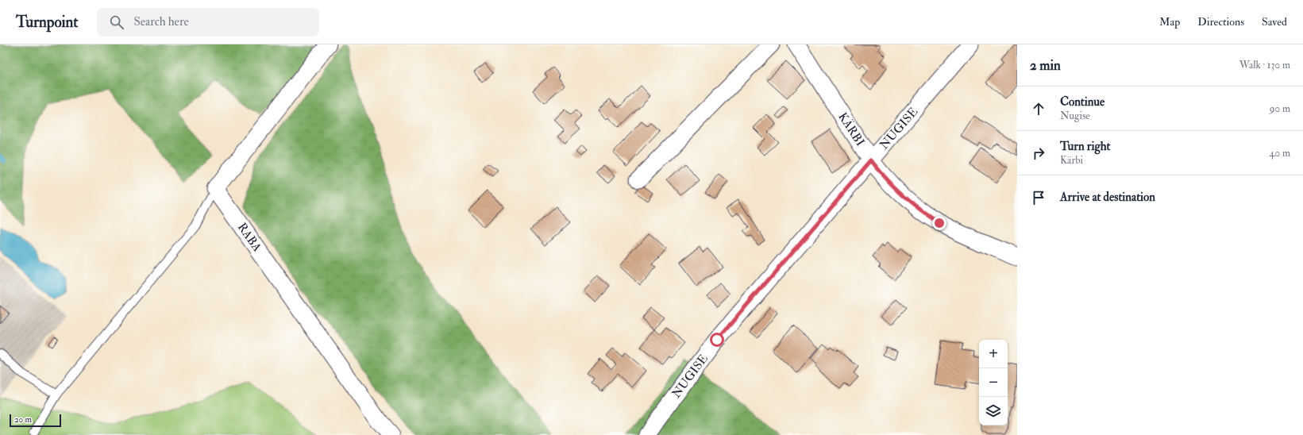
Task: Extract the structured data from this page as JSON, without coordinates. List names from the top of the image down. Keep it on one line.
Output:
{"streets":{"street":["NUGISE","KÄRBI","RABA"]},"crossings":[["NUGISE","KÄRBI"]],"scale_bar":"20 m","page":{"header":"Turnpoint","search":"Search here","nav":["Map","Directions","Saved"],"heading":["2 min","Walk · 130 m"],"list":[["Continue","Nugise","90 m"],["Turn right","Kärbi","40 m"],"Arrive at destination"],"map_buttons":["+","−"],"scale":"20 m"}}
